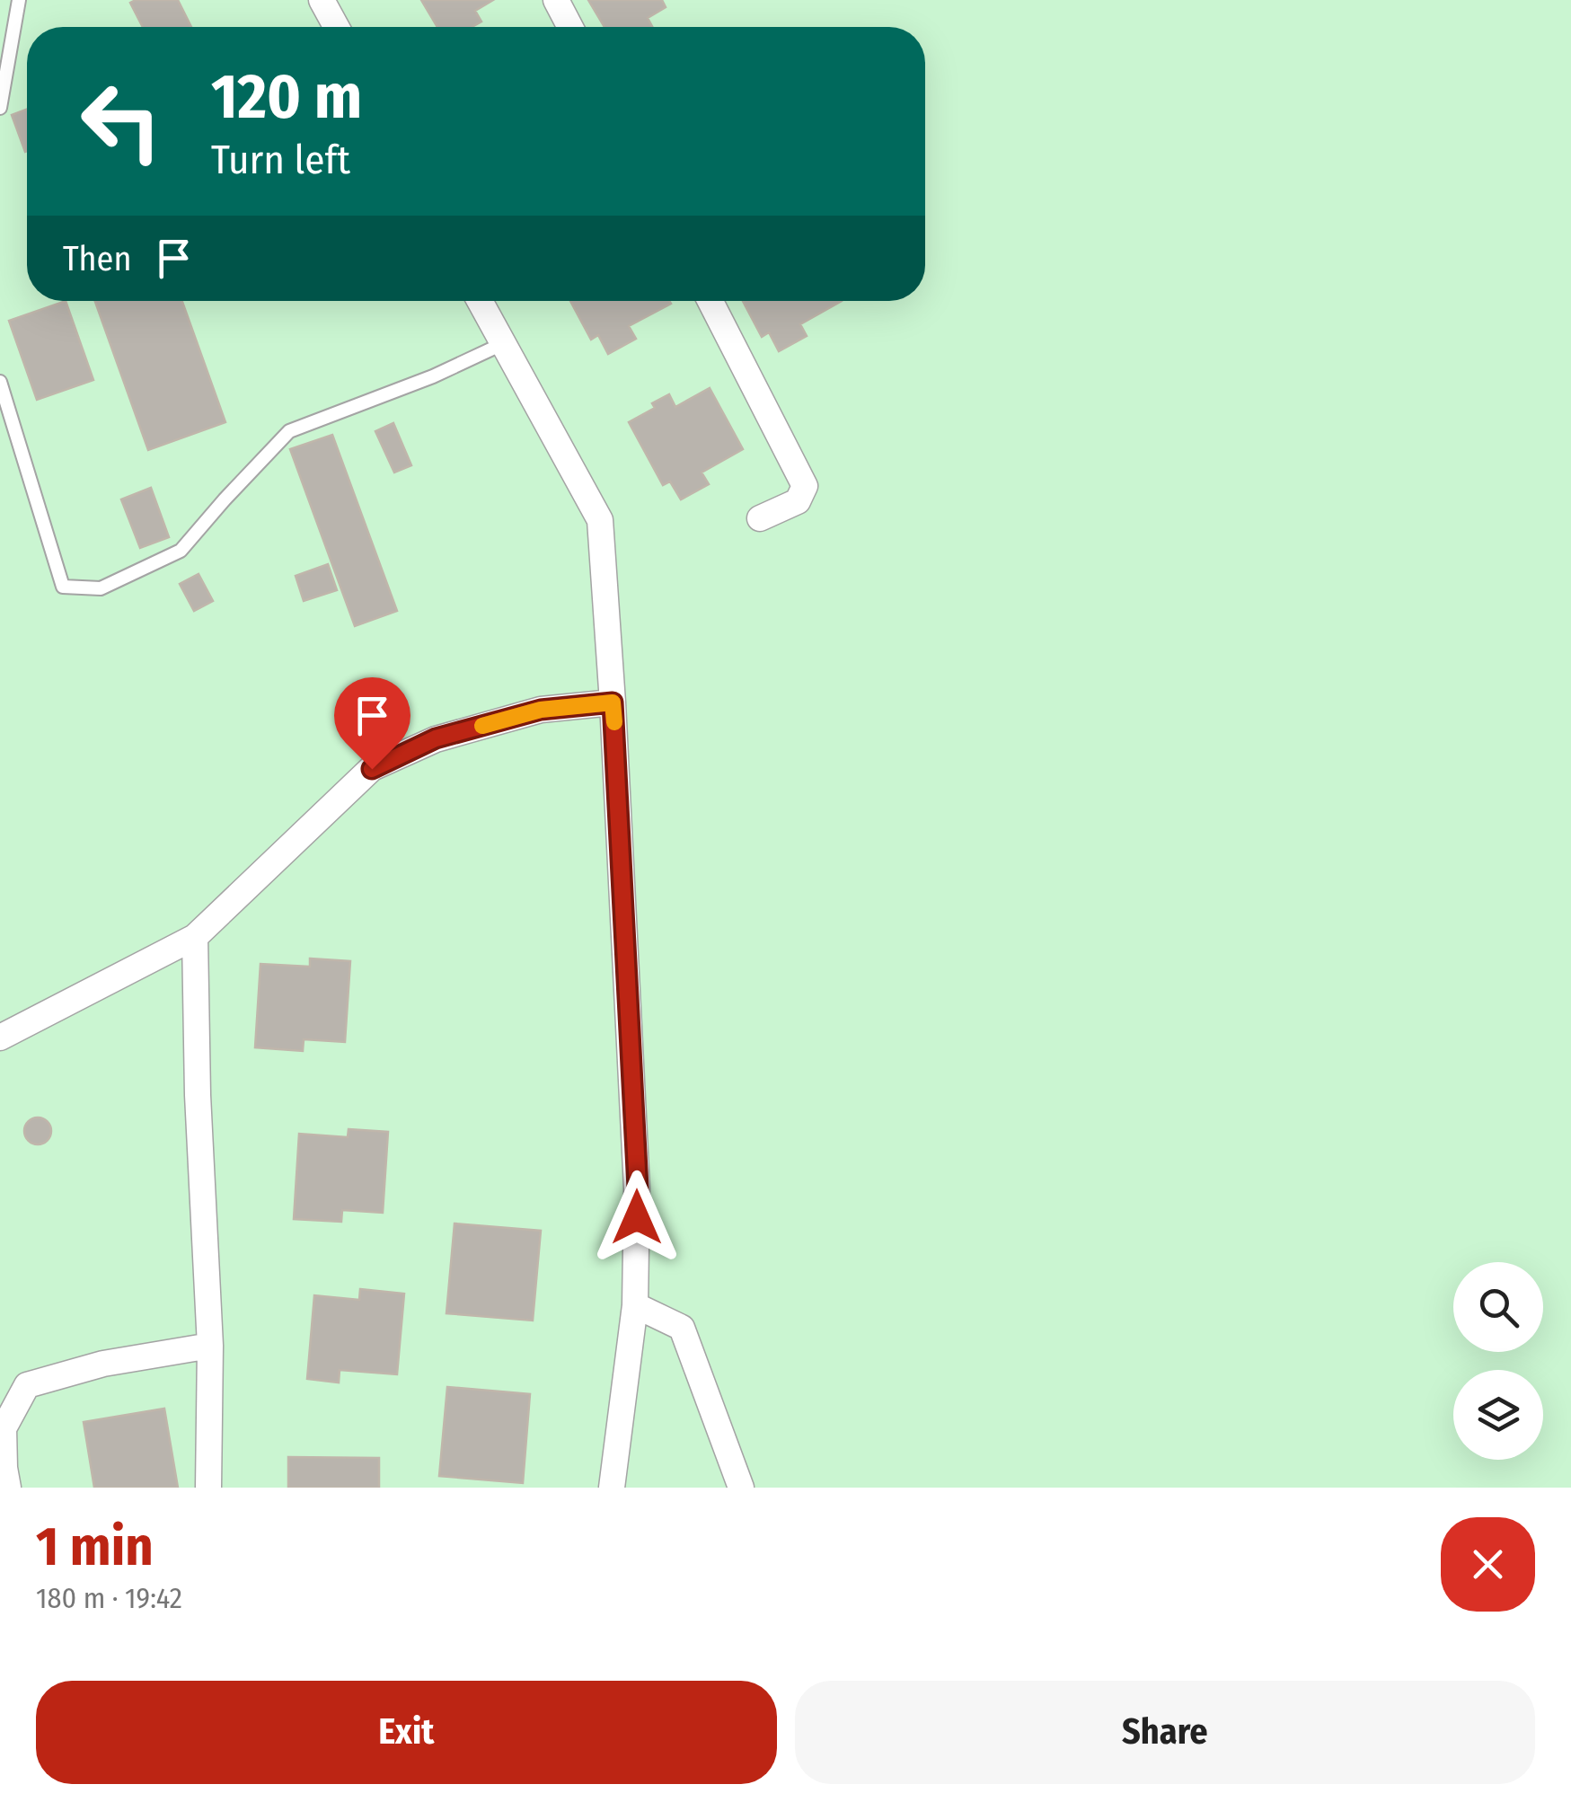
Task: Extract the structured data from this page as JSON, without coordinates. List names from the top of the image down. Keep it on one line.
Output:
{"page":{"turn":["120 m","Turn left"],"then":"Then","heading":["1 min","180 m · 19:42"],"buttons":["Exit","Share"]}}
